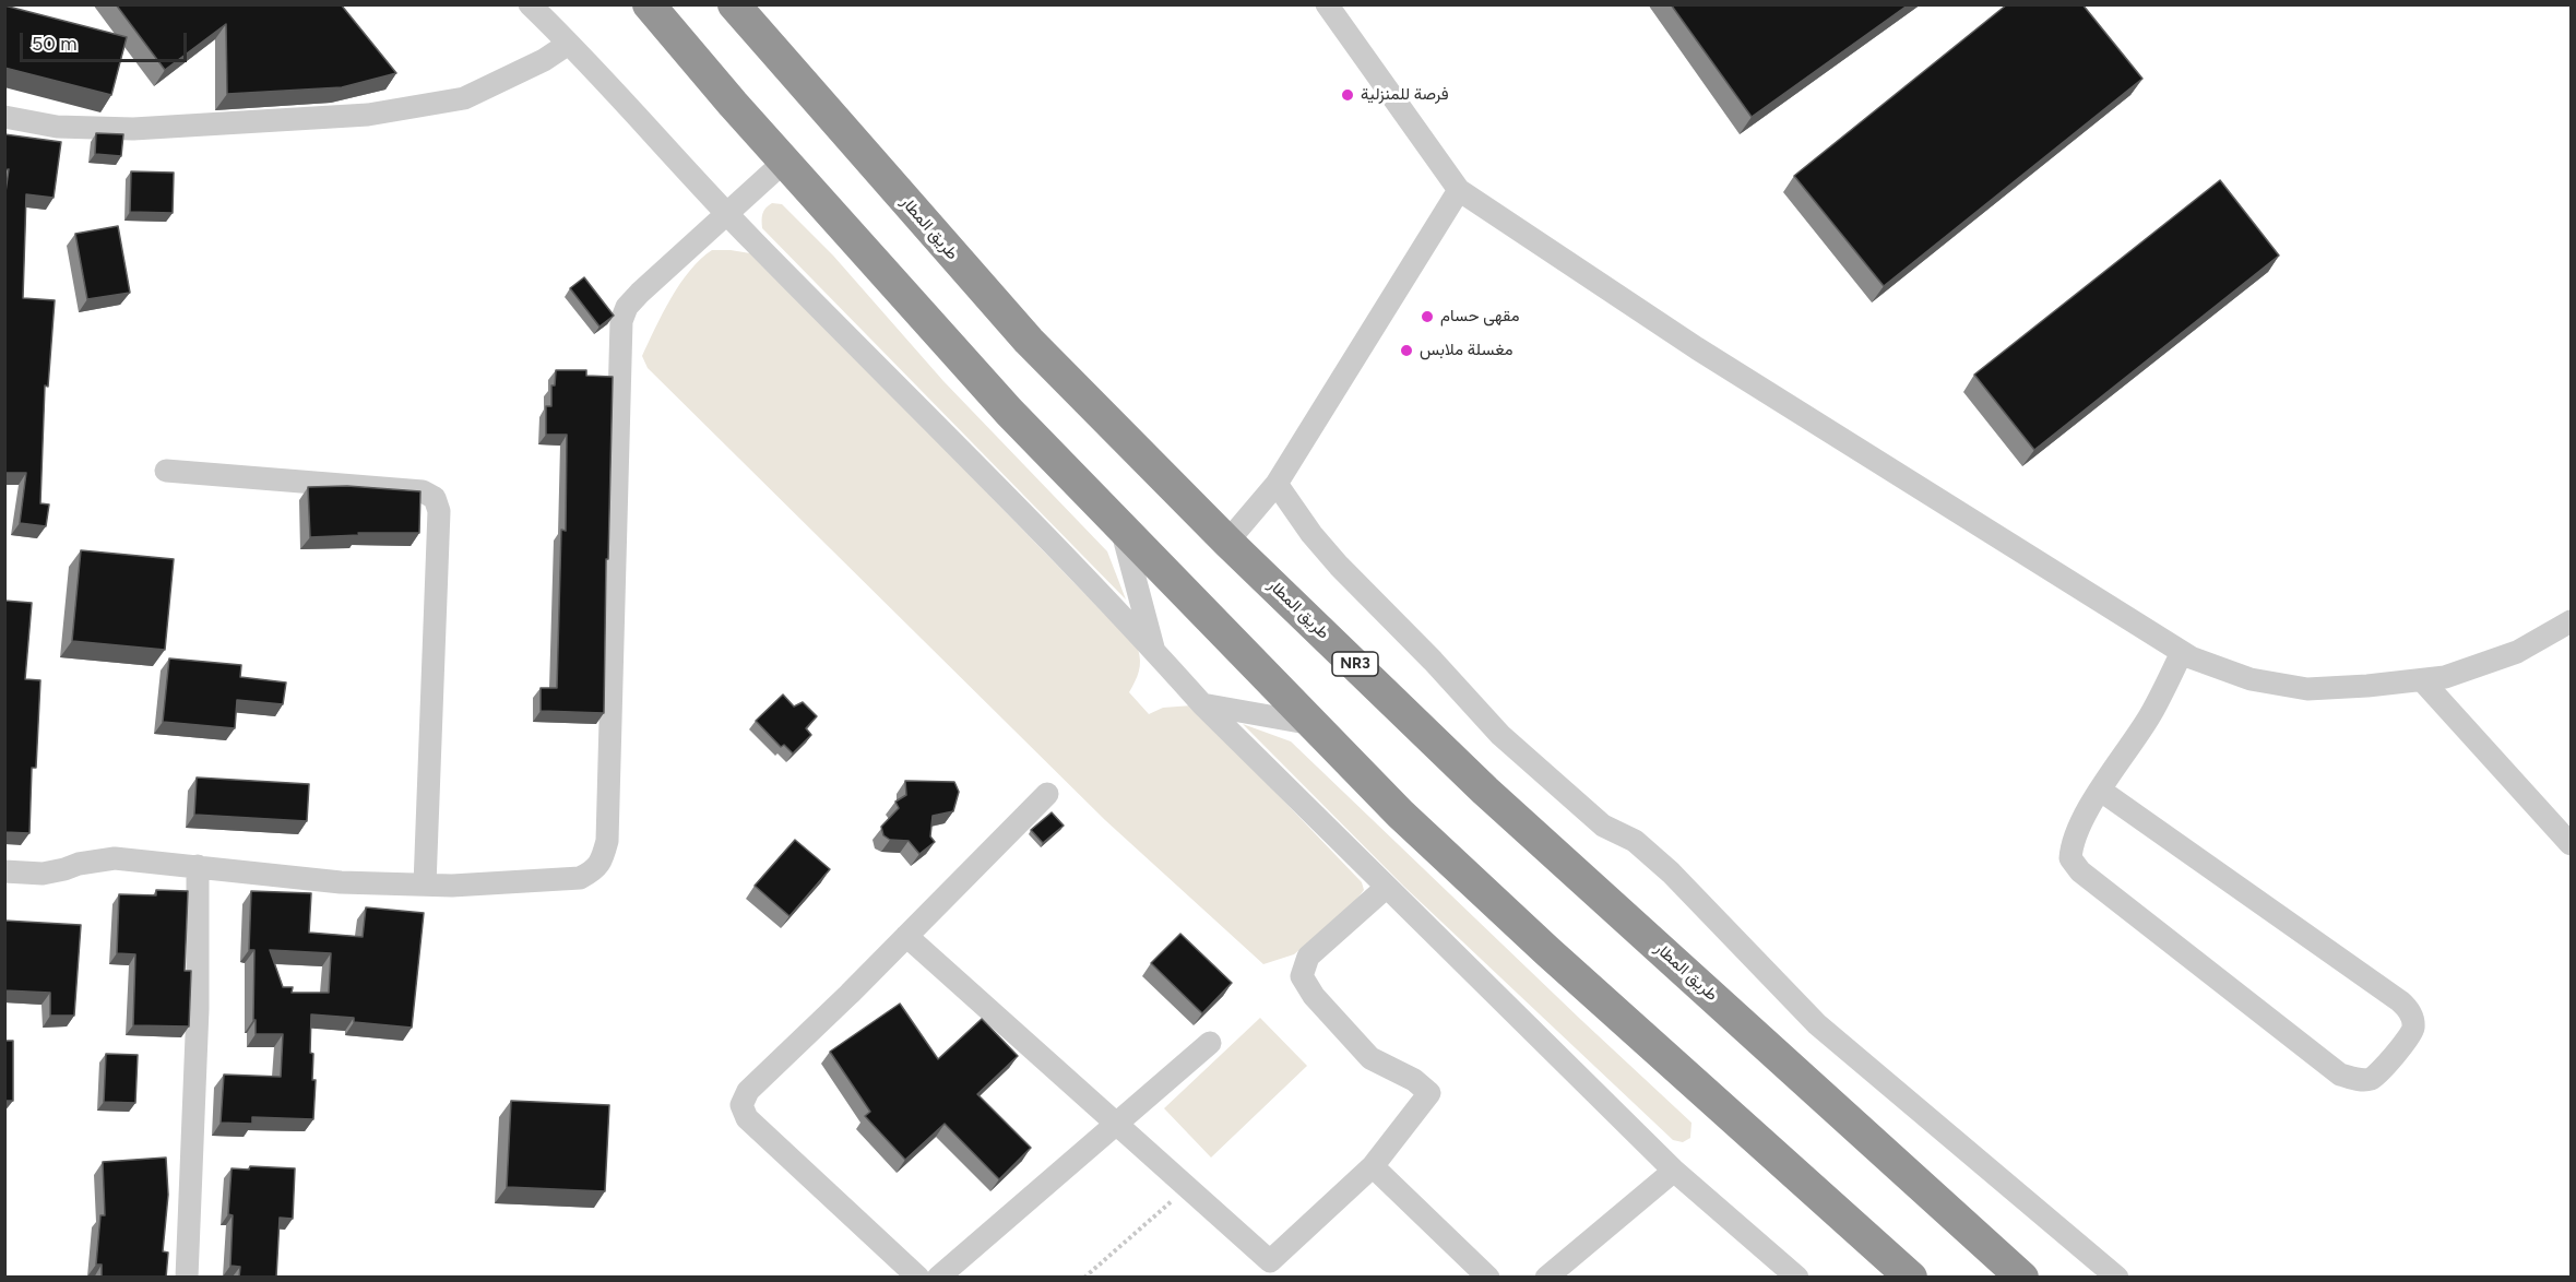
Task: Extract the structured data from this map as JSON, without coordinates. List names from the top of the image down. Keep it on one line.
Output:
{"streets":{"highway":["طريق المطار","NR3"]},"places":["فرصة للمنزلية","مقهى حسام","مغسلة ملابس"],"scale_bar":"50 m"}
